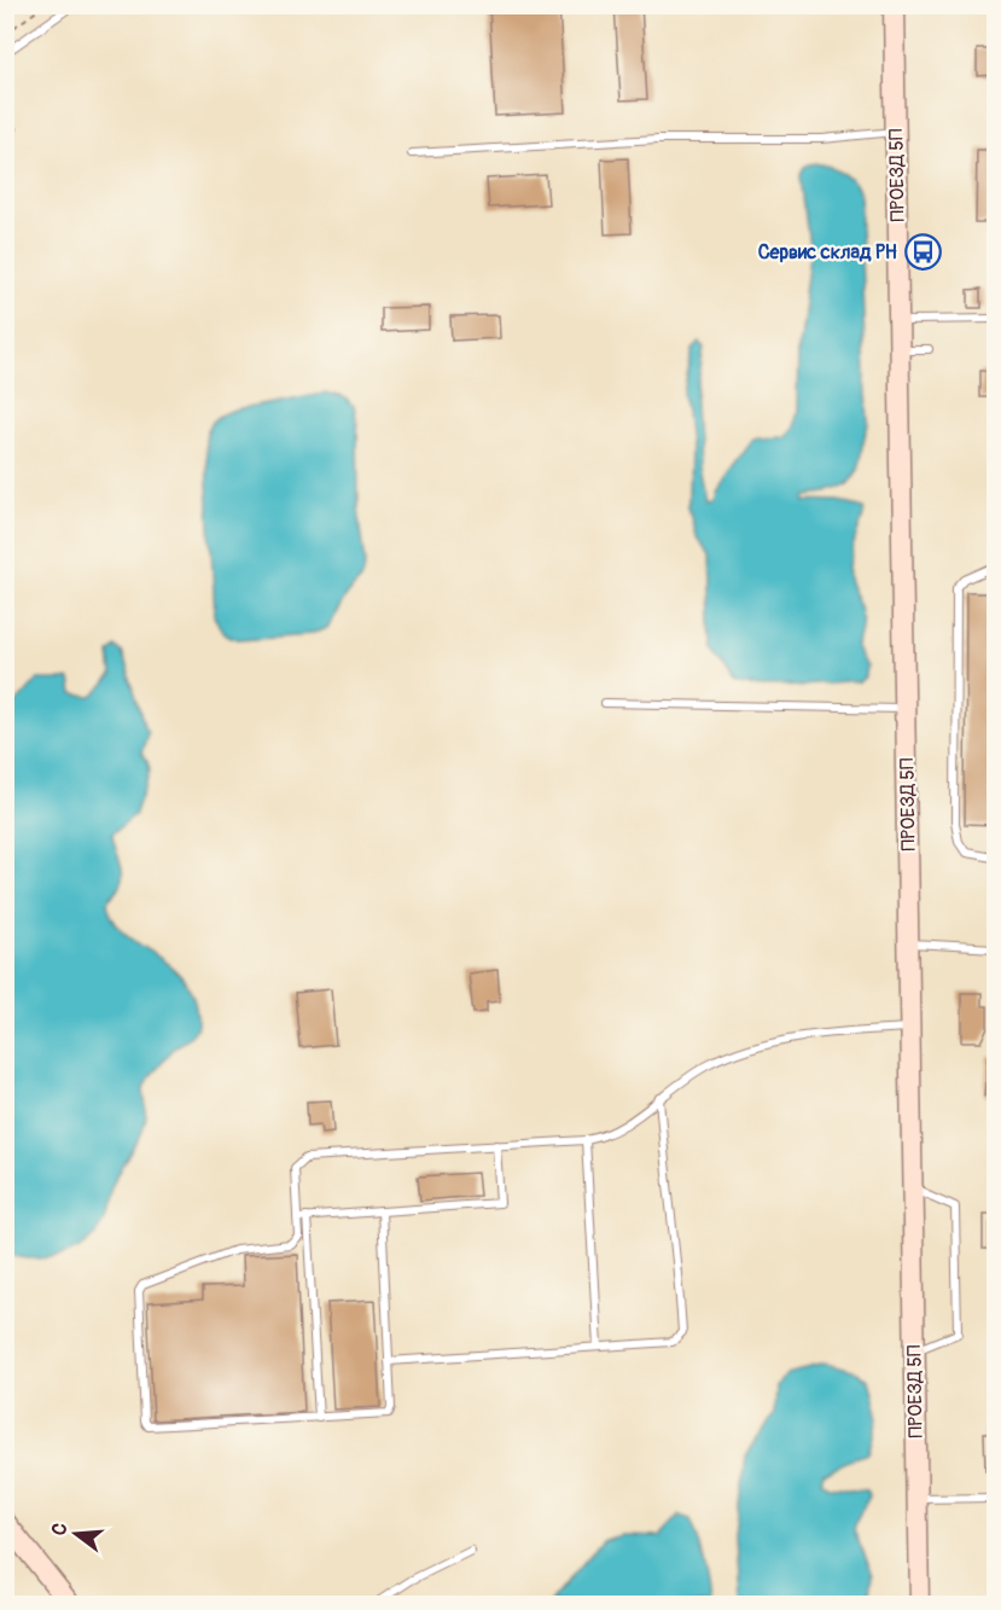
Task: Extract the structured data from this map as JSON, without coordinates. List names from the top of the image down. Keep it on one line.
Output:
{"streets":{"street":["ПРОЕЗД 5П"]},"places":{"bus stop":["Сервис склад РН"]},"north":"left"}
